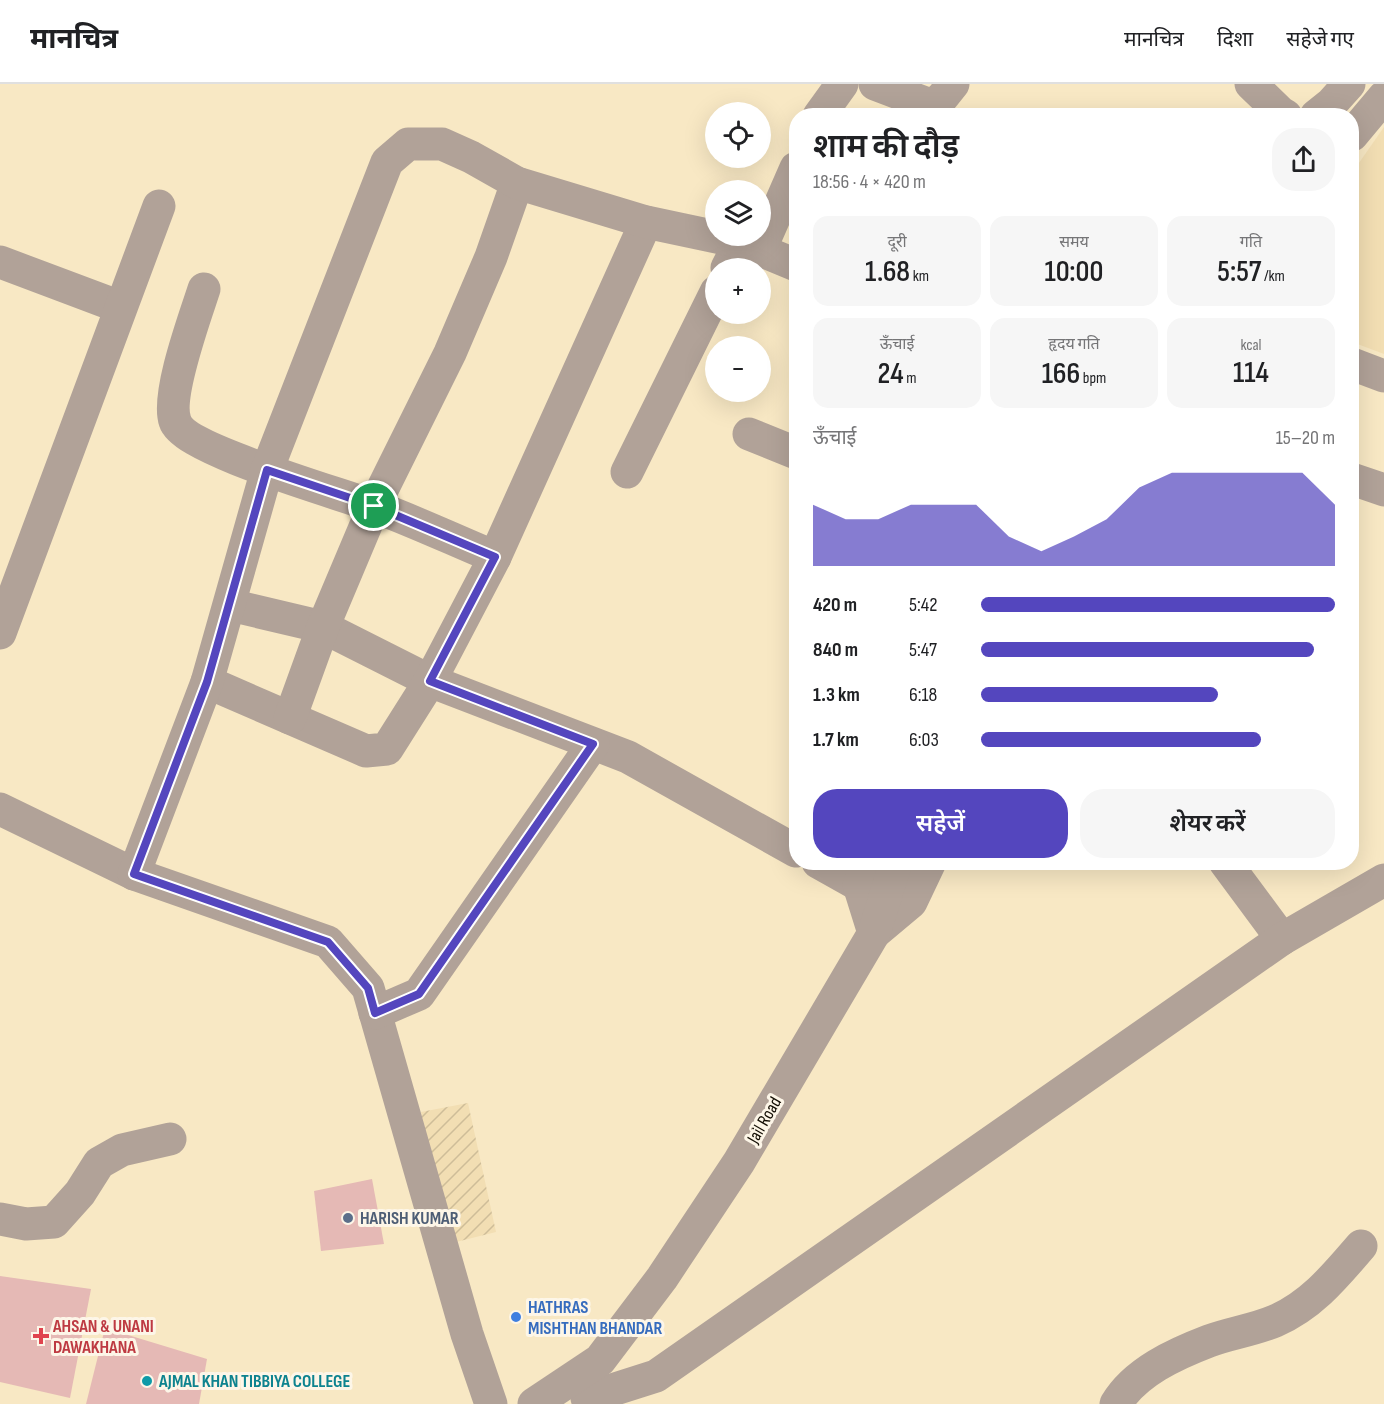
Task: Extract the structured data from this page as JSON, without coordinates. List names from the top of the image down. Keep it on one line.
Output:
{"streets":{"street":["Jail Road"]},"places":{"other":["HARISH KUMAR","HATHRAS MISHTHAN BHANDAR","AJMAL KHAN TIBBIYA COLLEGE"],"health":["AHSAN & UNANI DAWAKHANA"]},"page":{"header":"मानचित्र","nav":["मानचित्र","दिशा","सहेजे गए"],"map_buttons":["+","−"],"heading":["शाम की दौड़","18:56 · 4 × 420 m"],"stats":[["दूरी","1.68 km"],["समय","10:00"],["गति","5:57 /km"],["ऊँचाई","24 m"],["हृदय गति","166 bpm"],["kcal","114"]],"chart":["ऊँचाई","15–20 m"],"list":[{"name":"420 m","note":"5:42"},{"name":"840 m","note":"5:47"},{"name":"1.3 km","note":"6:18"},{"name":"1.7 km","note":"6:03"}],"buttons":["सहेजें","शेयर करें"]}}
